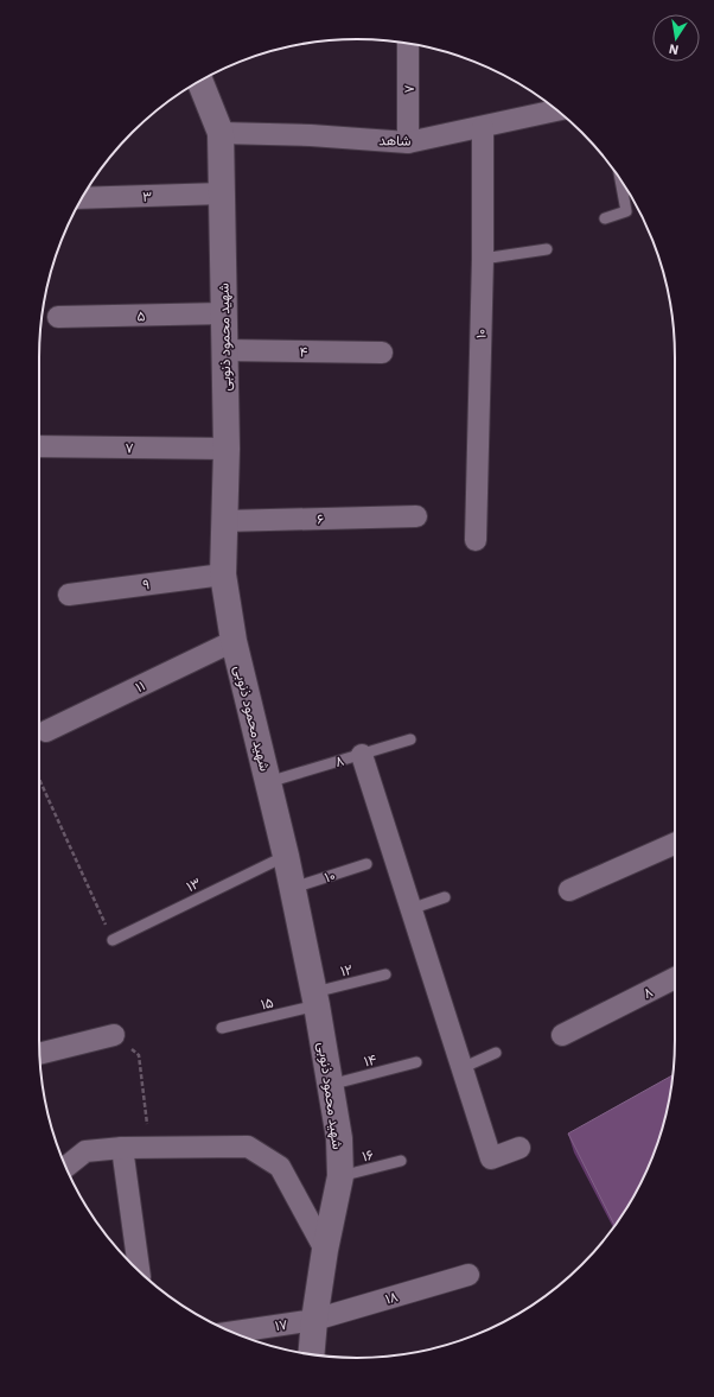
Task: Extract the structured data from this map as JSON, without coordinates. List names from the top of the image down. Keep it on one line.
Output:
{"streets":{"street":["۷","شاهد","۳","۵","۱۰","شهید محمود ذنوبی","۴","۶","۹","۱۱","۸","۱۸","۱۷"],"lane":["۱۳","۱۲","۱۵","۱۴","۱۶"]},"crossings":[["۷","شاهد"],["۷","شهید محمود ذنوبی"],["شاهد","۱۰"],["شاهد","شهید محمود ذنوبی"],["۳","شهید محمود ذنوبی"],["۵","شهید محمود ذنوبی"],["۱۰","شهید محمود ذنوبی"],["شهید محمود ذنوبی","۴"],["شهید محمود ذنوبی","۶"],["شهید محمود ذنوبی","۹"],["شهید محمود ذنوبی","۱۱"],["شهید محمود ذنوبی","۸"],["شهید محمود ذنوبی","۱۳"],["شهید محمود ذنوبی","۱۲"],["شهید محمود ذنوبی","۱۵"],["شهید محمود ذنوبی","۱۴"],["شهید محمود ذنوبی","۱۶"],["شهید محمود ذنوبی","۱۸"],["شهید محمود ذنوبی","۱۷"],["۱۲","۱۵"],["۱۸","۱۷"]],"north":"bottom"}
